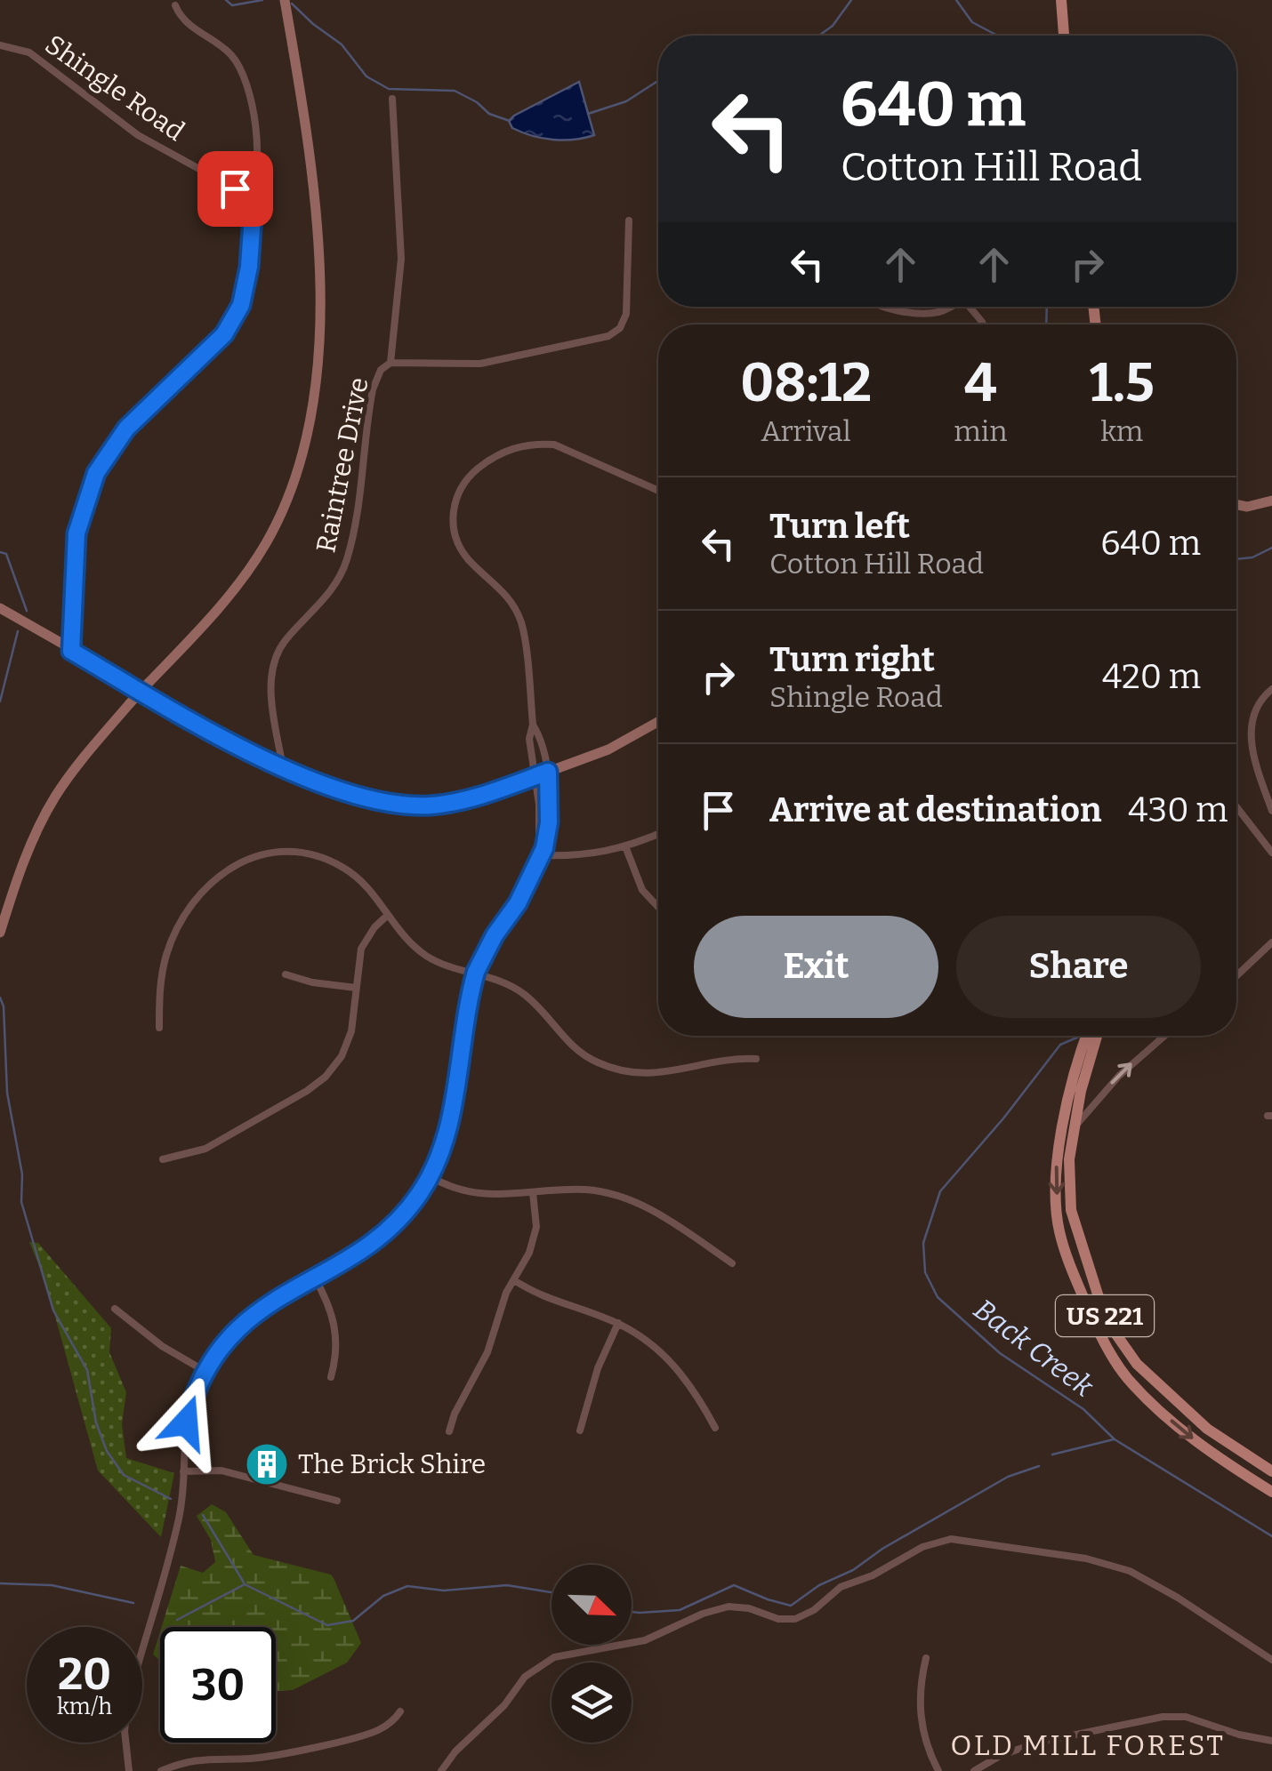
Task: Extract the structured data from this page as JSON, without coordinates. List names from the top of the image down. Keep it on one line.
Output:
{"streets":{"main road":["US 221"],"street":["Shingle Road","Raintree Drive"]},"districts":["OLD MILL FOREST"],"water":["Back Creek"],"places":{"building":["The Brick Shire"]},"north":"bottom right","page":{"turn":["640 m","Cotton Hill Road"],"eta":["08:12","Arrival","4","min","1.5","km"],"list":[{"name":"Turn left","note":"Cotton Hill Road","value":"640 m"},{"name":"Turn right","note":"Shingle Road","value":"420 m"},{"name":"Arrive at destination","value":"430 m"}],"buttons":["Exit","Share"],"speed":"20 km/h","limit":"30"}}
